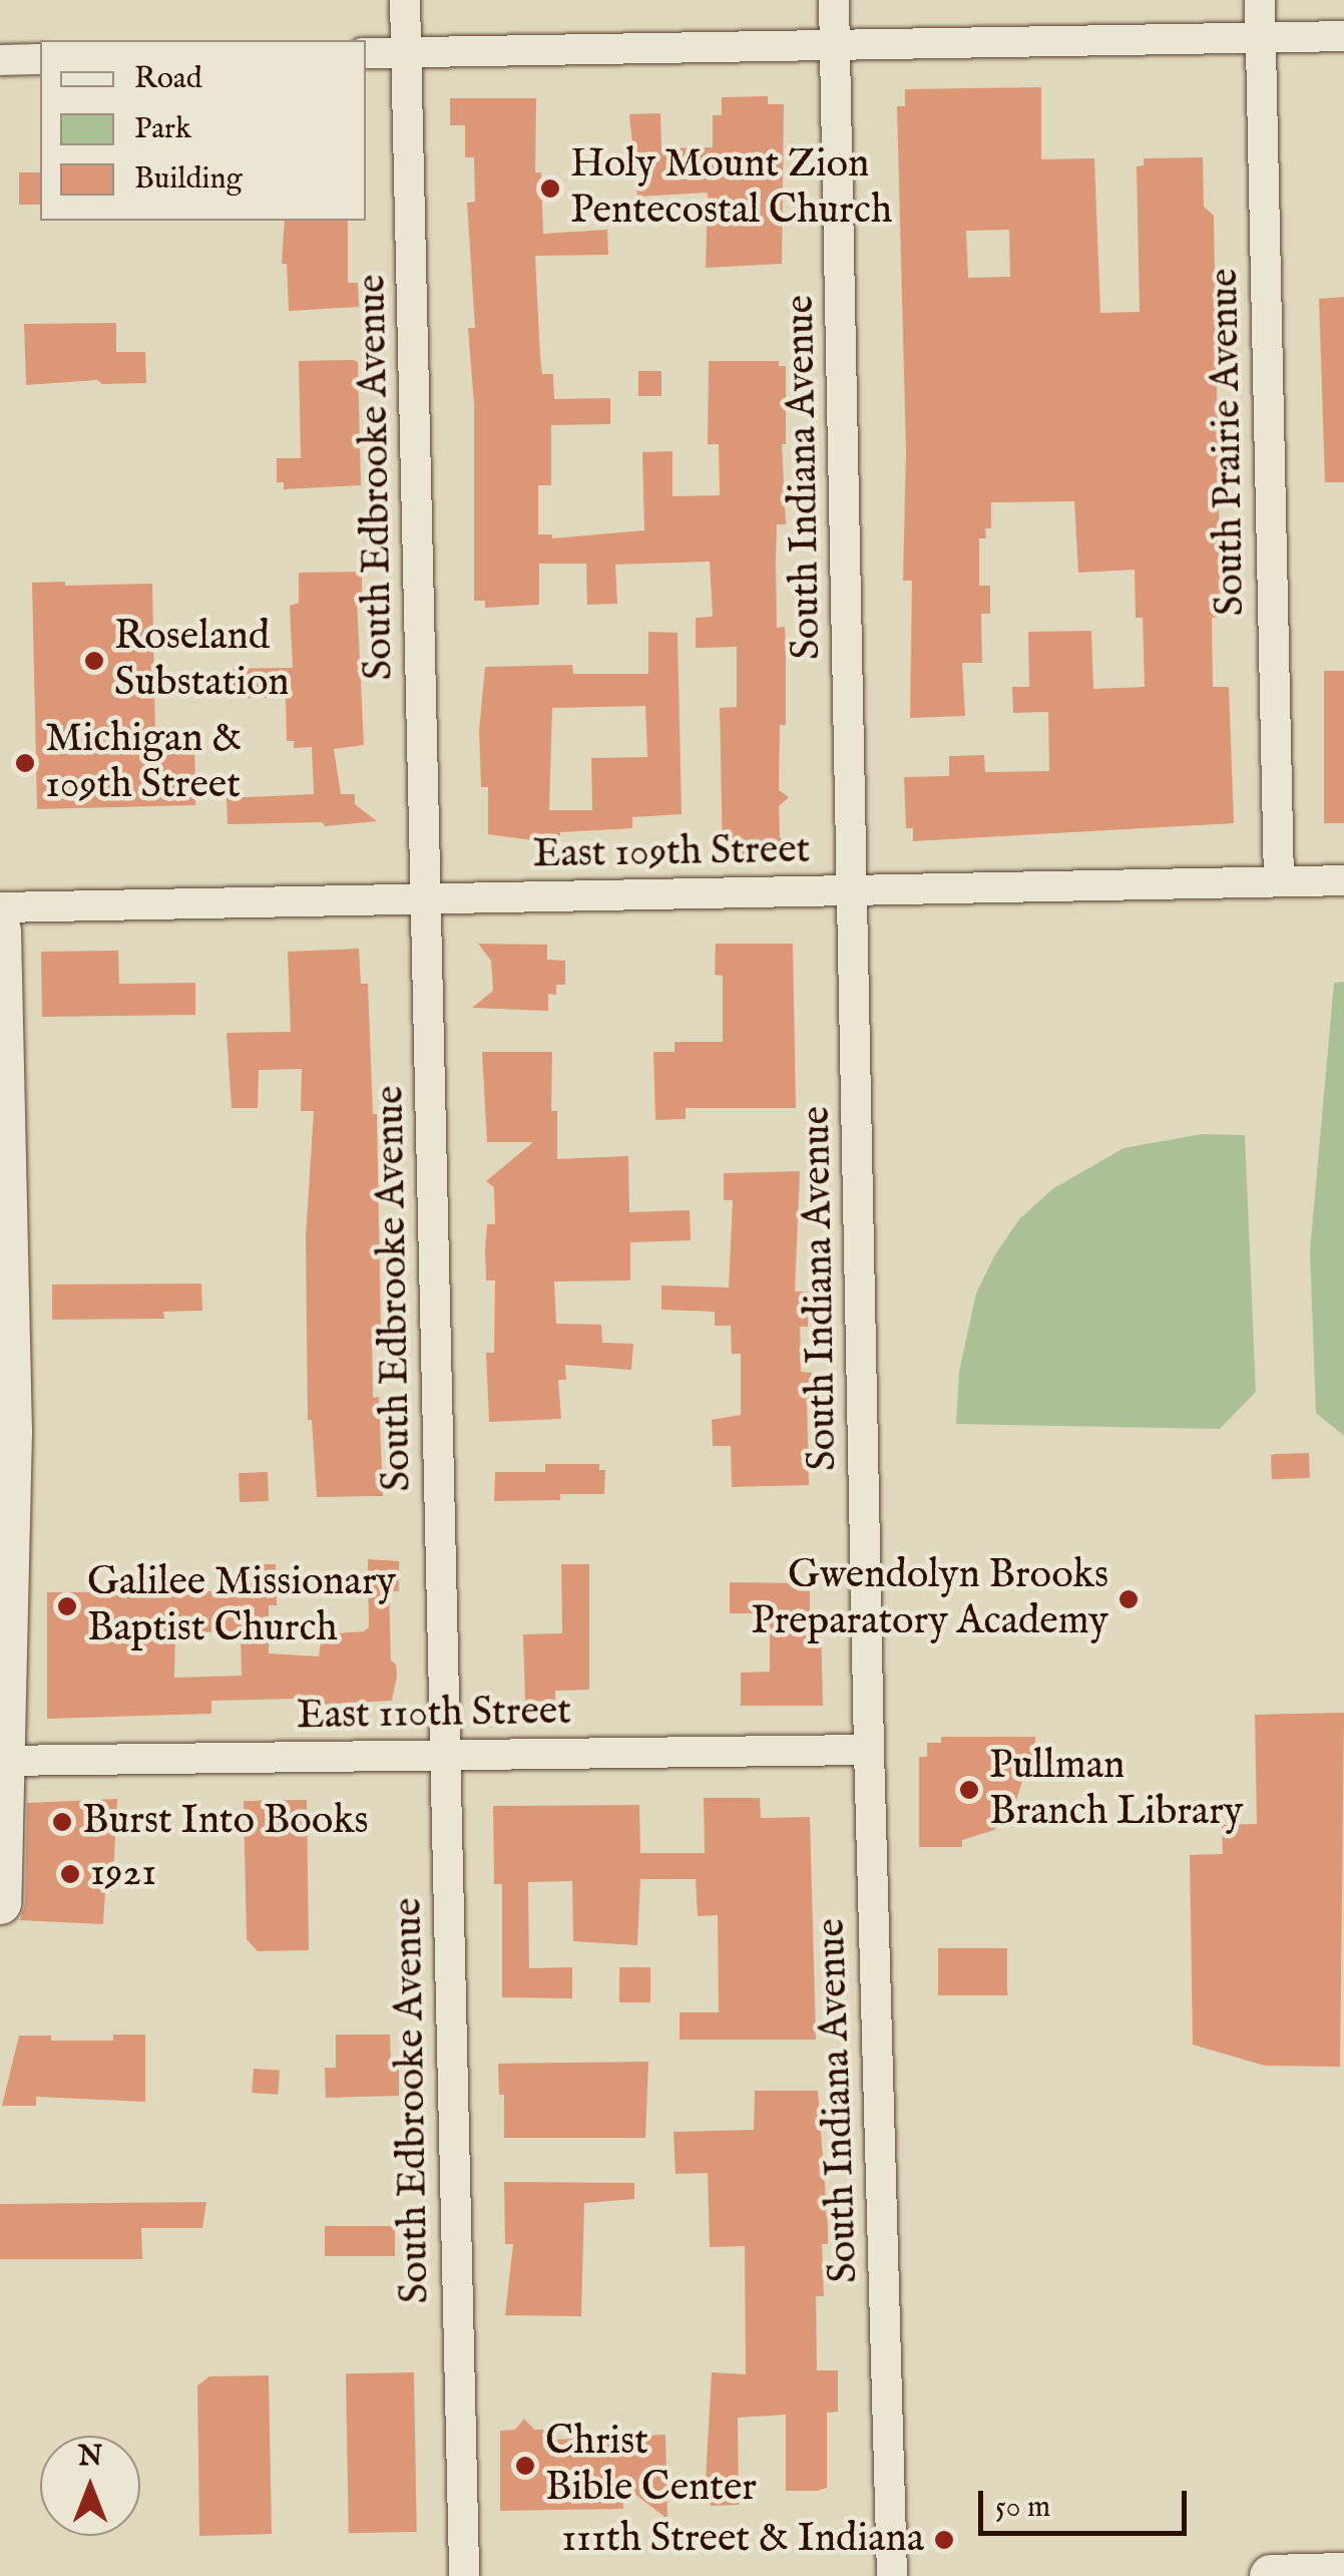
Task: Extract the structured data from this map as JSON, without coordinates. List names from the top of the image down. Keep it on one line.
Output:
{"streets":{"street":["South Prairie Avenue","South Edbrooke Avenue","South Indiana Avenue","East 109th Street","East 110th Street"]},"crossings":[["South Prairie Avenue","East 109th Street"],["South Edbrooke Avenue","East 109th Street"],["South Edbrooke Avenue","East 110th Street"],["South Indiana Avenue","East 109th Street"],["South Indiana Avenue","East 110th Street"]],"places":["Holy Mount Zion Pentecostal Church","Roseland Substation","Michigan & 109th Street","Gwendolyn Brooks Preparatory Academy","Galilee Missionary Baptist Church","Pullman Branch Library","Burst Into Books","1921","Christ Bible Center","111th Street & Indiana"],"legend":["Road","Park","Building"],"scale_bar":"50 m","north":"top"}
